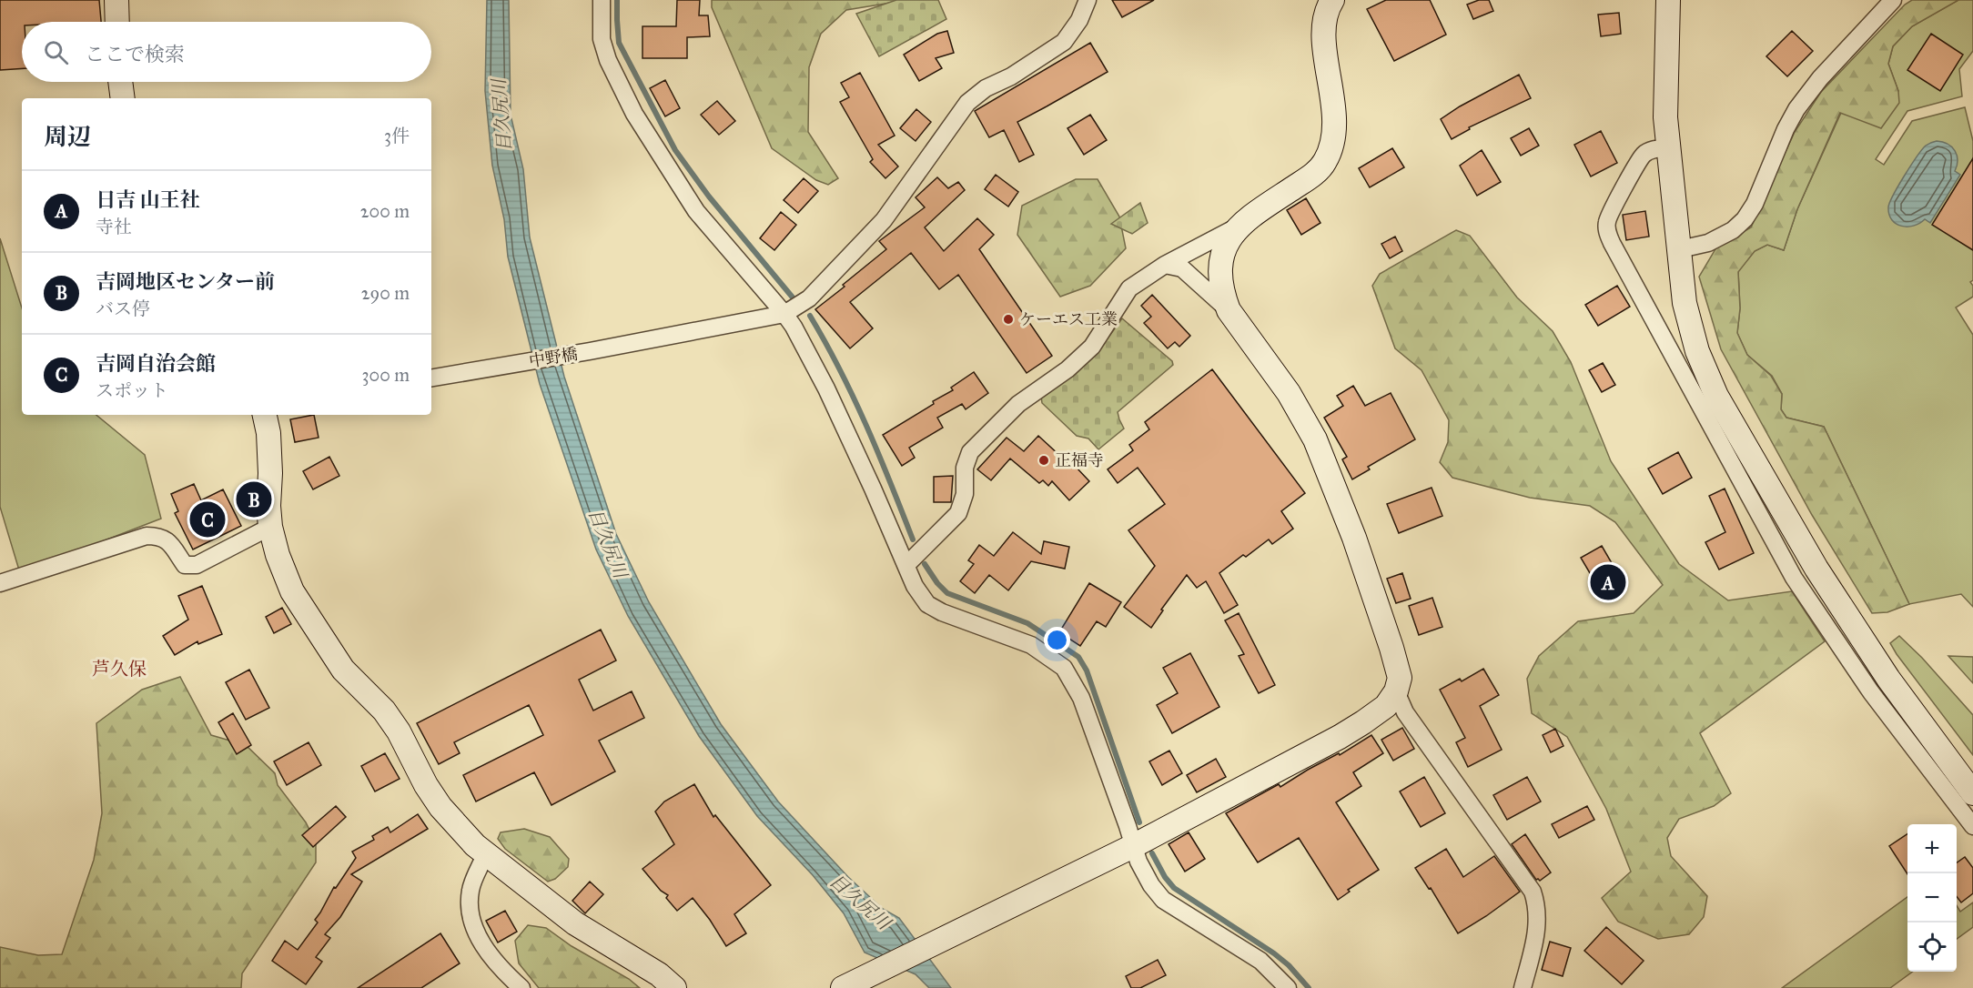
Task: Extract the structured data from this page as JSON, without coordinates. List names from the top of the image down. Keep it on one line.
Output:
{"streets":{"street":["中野橋"]},"districts":["芦久保"],"water":["目久尻川"],"places":["ケーエス工業","正福寺"],"page":{"search":"ここで検索","heading":["周辺","3件"],"list":[{"mark":"A","name":"日吉 山王社","note":"寺社","value":"200 m"},{"mark":"B","name":"吉岡地区センター前","note":"バス停","value":"290 m"},{"mark":"C","name":"吉岡自治会館","note":"スポット","value":"300 m"}],"pins":["B","C","A"],"map_buttons":["+","−"]}}
